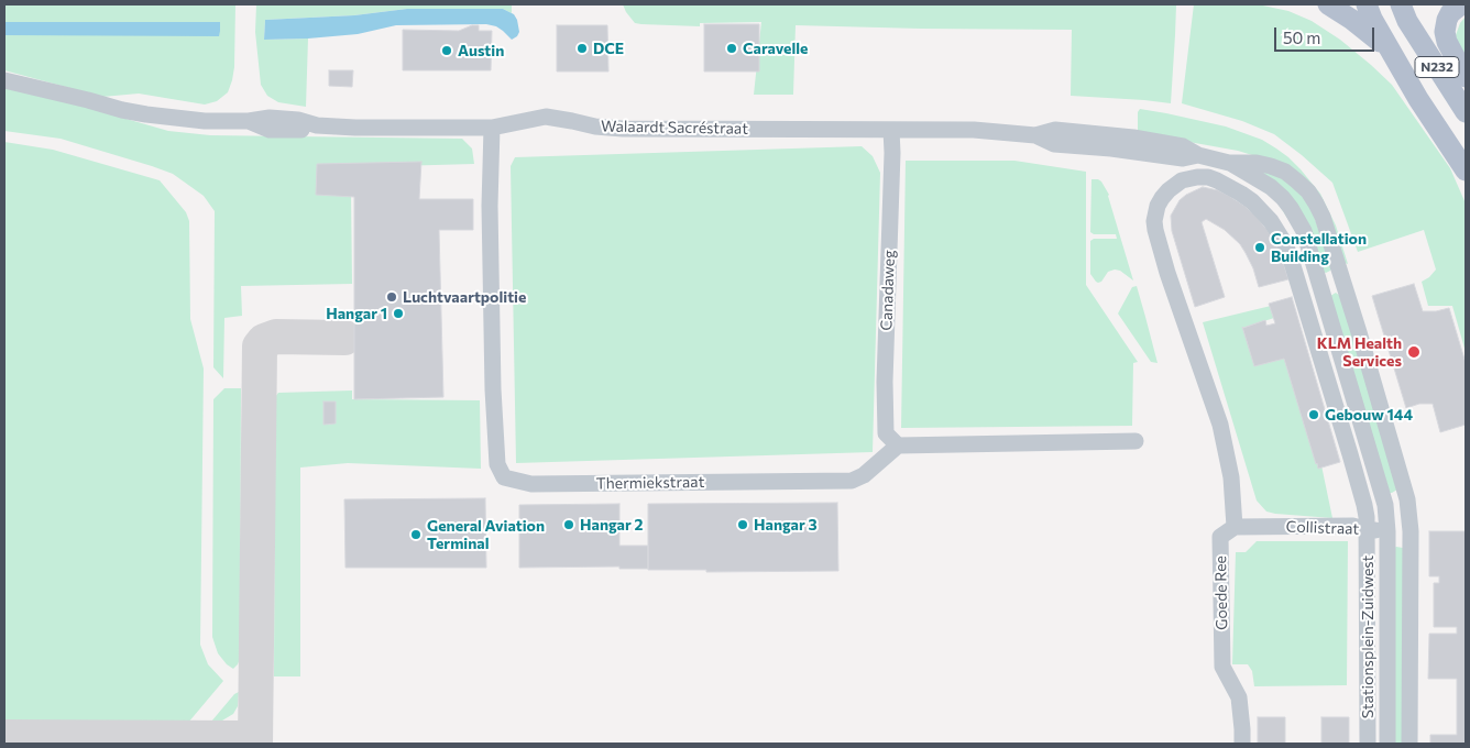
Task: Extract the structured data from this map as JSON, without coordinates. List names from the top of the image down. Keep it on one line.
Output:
{"streets":{"main road":["N232"],"street":["Walaardt Sacréstraat","Canadaweg","Thermiekstraat","Collistraat","Goede Ree","Stationsplein-Zuidwest"]},"crossings":[["Walaardt Sacréstraat","Canadaweg"],["Walaardt Sacréstraat","Thermiekstraat"],["Walaardt Sacréstraat","Stationsplein-Zuidwest"],["Canadaweg","Thermiekstraat"],["Collistraat","Goede Ree"],["Collistraat","Stationsplein-Zuidwest"],["Goede Ree","Stationsplein-Zuidwest"]],"places":["DCE","Caravelle","Austin","Constellation Building","Luchtvaartpolitie","Hangar 1","KLM Health Services","Gebouw 144","Hangar 2","Hangar 3","General Aviation Terminal"],"scale_bar":"50 m"}
